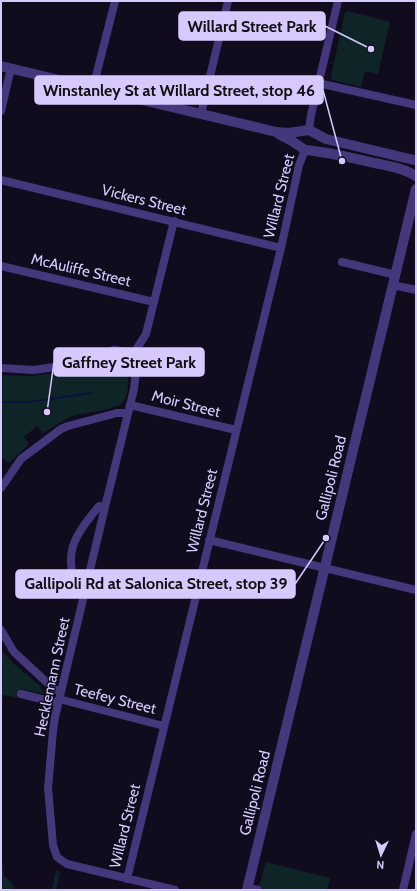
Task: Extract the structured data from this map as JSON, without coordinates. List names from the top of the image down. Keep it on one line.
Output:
{"streets":{"street":["Willard Street","Vickers Street","McAuliffe Street","Moir Street","Gallipoli Road","Hecklemann Street","Teefey Street"]},"crossings":[["Willard Street","Vickers Street"],["Willard Street","Moir Street"],["Willard Street","Hecklemann Street"],["Willard Street","Teefey Street"],["Moir Street","Hecklemann Street"],["Hecklemann Street","Teefey Street"]],"places":["Willard Street Park","Winstanley St at Willard Street, stop 46","Gaffney Street Park","Gallipoli Rd at Salonica Street, stop 39"],"north":"bottom"}
